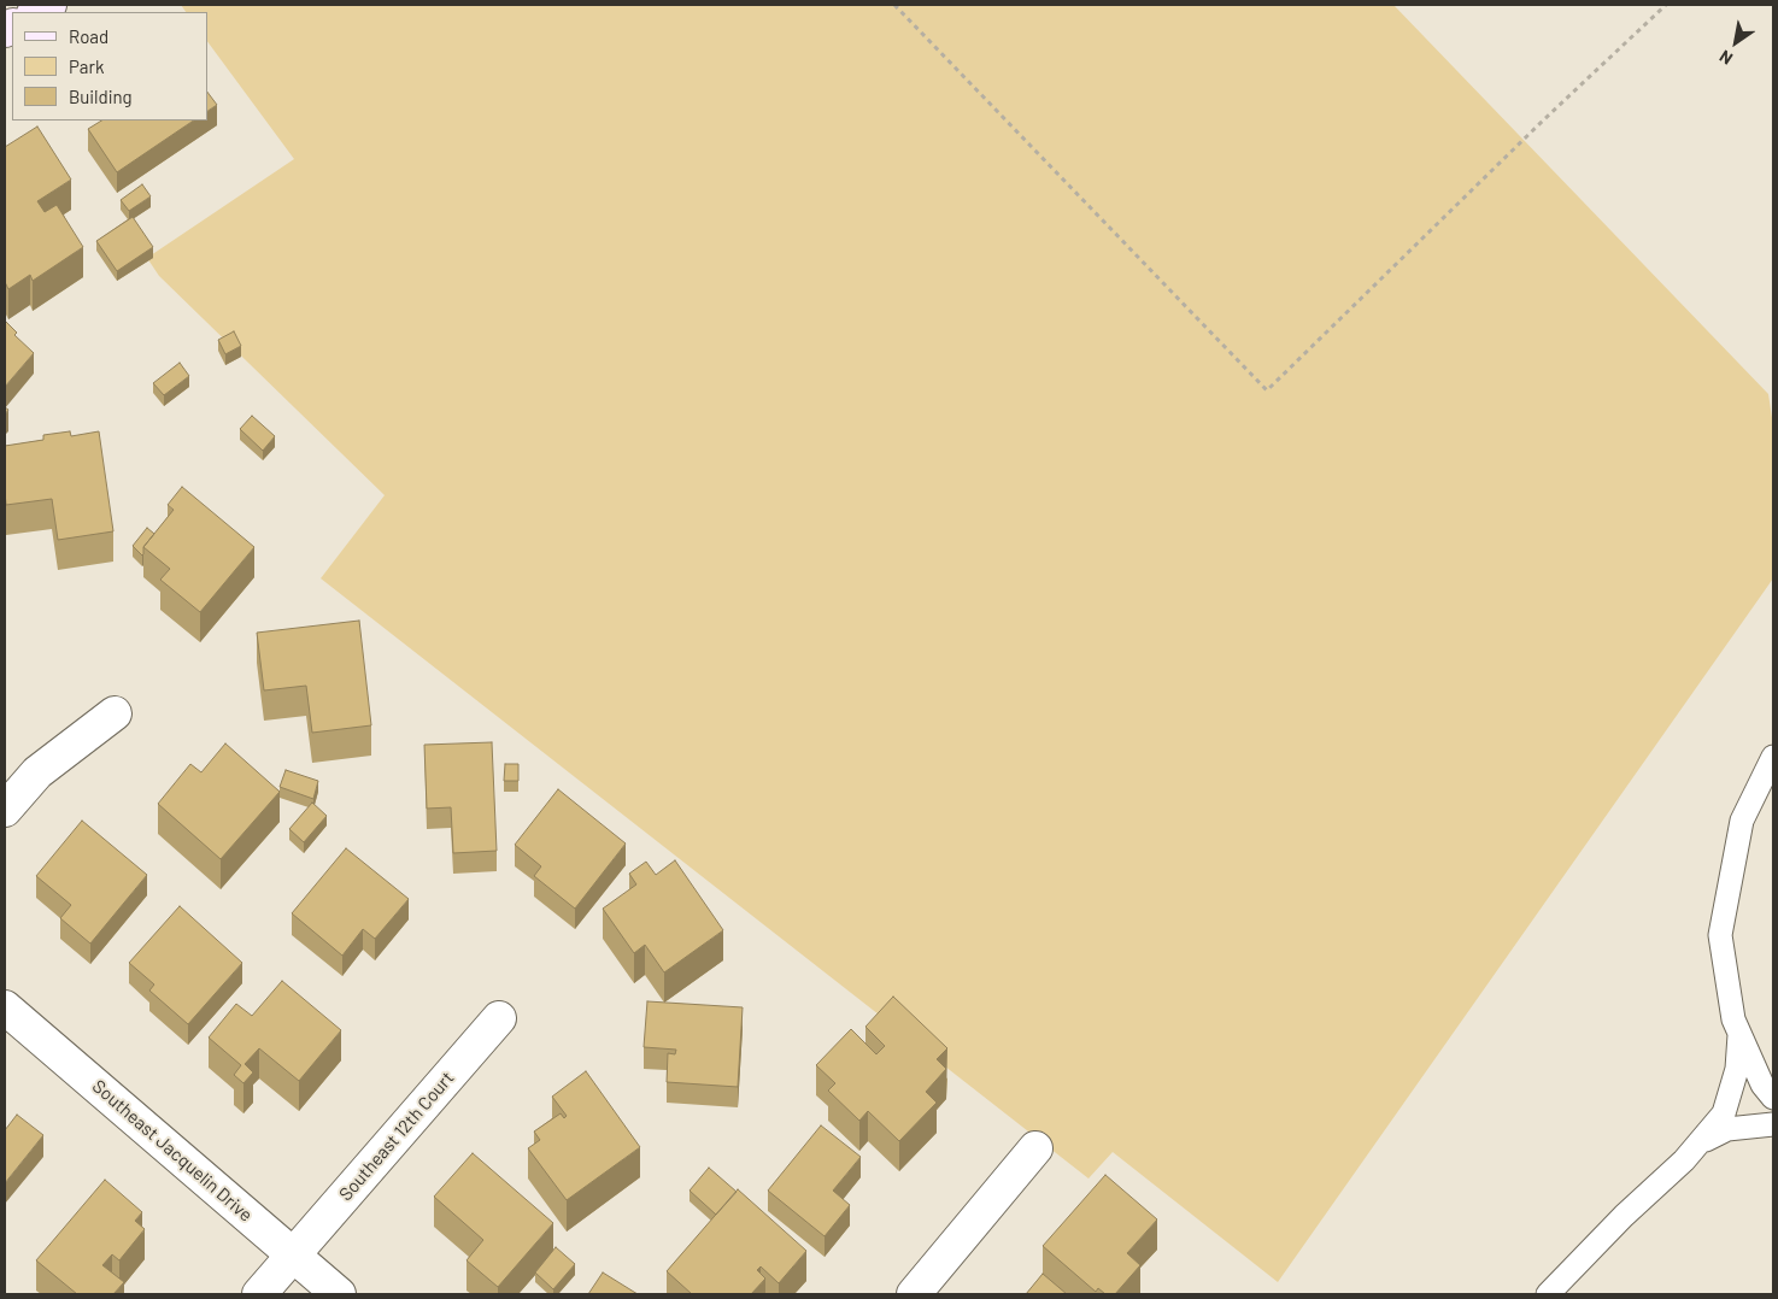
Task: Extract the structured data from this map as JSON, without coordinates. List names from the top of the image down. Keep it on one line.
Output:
{"streets":{"street":["Southeast 12th Court","Southeast Jacquelin Drive"]},"crossings":[["Southeast 12th Court","Southeast Jacquelin Drive"]],"legend":["Road","Park","Building"],"north":"bottom left"}
